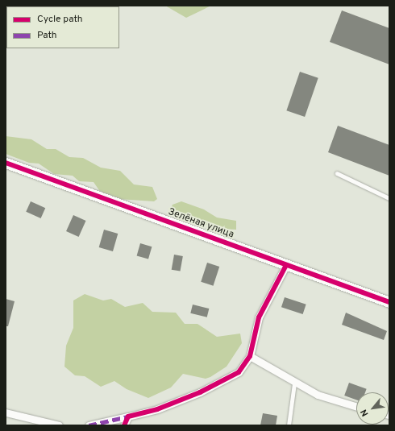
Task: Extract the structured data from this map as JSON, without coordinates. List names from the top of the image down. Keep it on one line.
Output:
{"streets":{"street":["Зелёная улица"]},"legend":["Cycle path","Path"],"north":"bottom left"}
